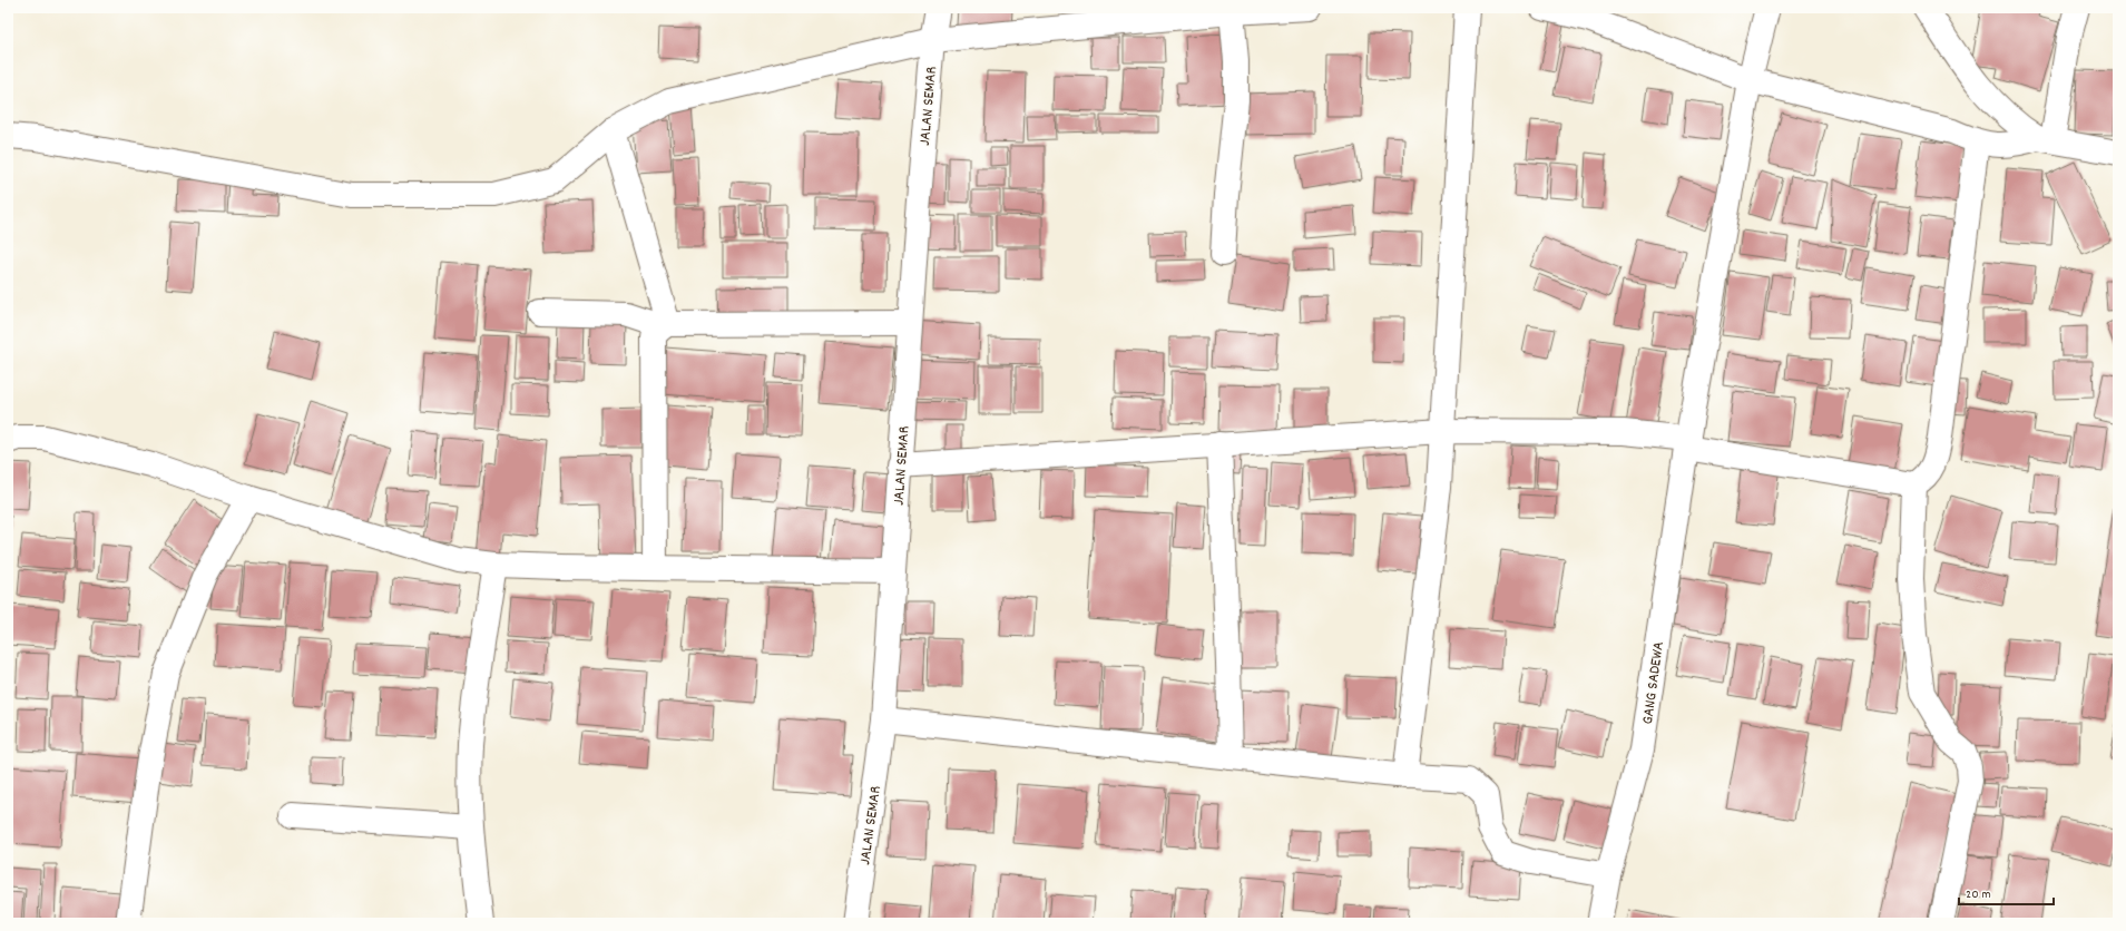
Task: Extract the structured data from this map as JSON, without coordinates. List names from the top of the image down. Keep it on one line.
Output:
{"streets":{"street":["JALAN SEMAR","GANG SADEWA"]},"scale_bar":"20 m"}
